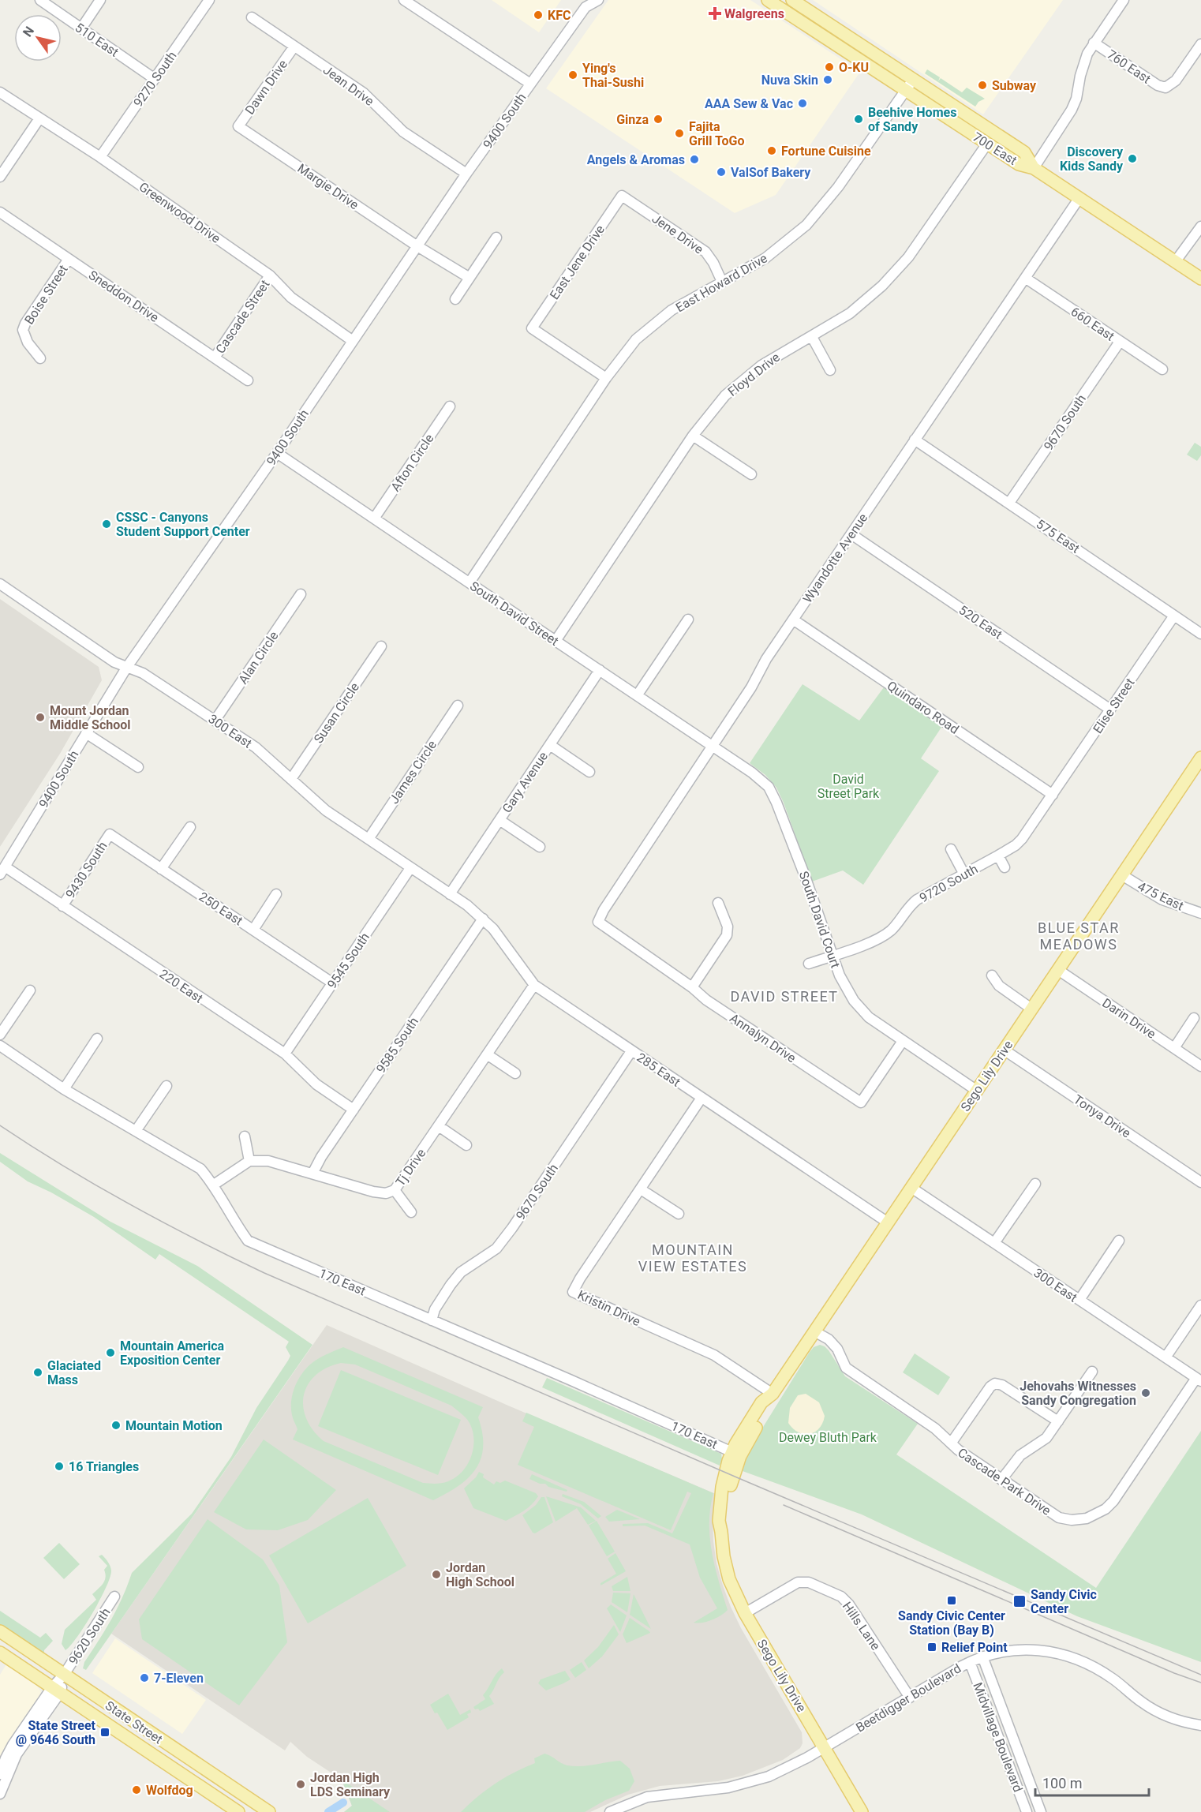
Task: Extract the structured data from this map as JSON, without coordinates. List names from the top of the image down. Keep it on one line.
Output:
{"streets":{"main road":["700 East","Sego Lily Drive","State Street"],"street":["510 East","760 East","9270 South","Jean Drive","Dawn Drive","9400 South","Margie Drive","Greenwood Drive","Jene Drive","East Jene Drive","East Howard Drive","Boise Street","Sneddon Drive","Cascade Street","660 East","Floyd Drive","9670 South","Afton Circle","575 East","Wyandotte Avenue","South David Street","520 East","Alan Circle","Elise Street","Quindaro Road","Susan Circle","300 East","James Circle","Gary Avenue","9430 South","9720 South","475 East","250 East","South David Court","9545 South","220 East","Darin Drive","Annalyn Drive","9585 South","285 East","Tonya Drive","Tj Drive","170 East","Kristin Drive","Cascade Park Drive","Hills Lane","9620 South","Beetdigger Boulevard","Midvillage Boulevard"]},"crossings":[["510 East","9270 South"],["9270 South","Greenwood Drive"],["Jean Drive","Dawn Drive"],["Jean Drive","9400 South"],["Dawn Drive","Margie Drive"],["9400 South","Margie Drive"],["9400 South","Greenwood Drive"],["9400 South","South David Street"],["9400 South","300 East"],["9400 South","220 East"],["700 East","East Howard Drive"],["700 East","Floyd Drive"],["700 East","Wyandotte Avenue"],["Greenwood Drive","Cascade Street"],["Jene Drive","East Jene Drive"],["Jene Drive","East Howard Drive"],["East Jene Drive","East Howard Drive"],["East Howard Drive","South David Street"],["Boise Street","Sneddon Drive"],["Sneddon Drive","Cascade Street"],["660 East","9670 South"],["660 East","Wyandotte Avenue"],["Floyd Drive","South David Street"],["9670 South","575 East"],["9670 South","285 East"],["9670 South","170 East"],["Afton Circle","South David Street"],["575 East","Wyandotte Avenue"],["575 East","Elise Street"],["Wyandotte Avenue","South David Street"],["Wyandotte Avenue","520 East"],["Wyandotte Avenue","Quindaro Road"],["Wyandotte Avenue","Annalyn Drive"],["South David Street","Gary Avenue"],["South David Street","South David Court"],["520 East","Elise Street"],["Alan Circle","300 East"],["Elise Street","Quindaro Road"],["Elise Street","9720 South"],["Quindaro Road","9720 South"],["Susan Circle","300 East"],["300 East","James Circle"],["300 East","Gary Avenue"],["300 East","9545 South"],["300 East","285 East"],["300 East","Sego Lily Drive"],["300 East","Cascade Park Drive"],["Gary Avenue","285 East"],["9430 South","250 East"],["9430 South","220 East"],["9720 South","South David Court"],["475 East","Sego Lily Drive"],["250 East","9545 South"],["South David Court","Annalyn Drive"],["9545 South","220 East"],["220 East","9585 South"],["Darin Drive","Sego Lily Drive"],["9585 South","285 East"],["9585 South","Tj Drive"],["285 East","Sego Lily Drive"],["285 East","Tj Drive"],["285 East","Kristin Drive"],["Sego Lily Drive","Tonya Drive"],["Sego Lily Drive","170 East"],["Sego Lily Drive","Kristin Drive"],["Sego Lily Drive","Cascade Park Drive"],["Sego Lily Drive","Hills Lane"],["Sego Lily Drive","Beetdigger Boulevard"],["Hills Lane","Beetdigger Boulevard"],["9620 South","State Street"],["Beetdigger Boulevard","Midvillage Boulevard"]],"districts":["BLUE STAR MEADOWS","DAVID STREET","MOUNTAIN VIEW ESTATES"],"parks":["David Street Park","Dewey Bluth Park"],"places":{"health":["Walgreens"],"other":["KFC","O-KU","Ying's Thai-Sushi","Nuva Skin","Subway","AAA Sew & Vac","Ginza","Beehive Homes of Sandy","Fajita Grill ToGo","Fortune Cuisine","Discovery Kids Sandy","Angels & Aromas","ValSof Bakery","CSSC - Canyons Student Support Center","Mount Jordan Middle School","Mountain America Exposition Center","Glaciated Mass","Jehovahs Witnesses Sandy Congregation","Mountain Motion","16 Triangles","Jordan High School","7-Eleven","Jordan High LDS Seminary","Wolfdog"],"transit":["Sandy Civic Center Station (Bay B)","Sandy Civic Center","Relief Point","State Street @ 9646 South"]},"scale_bar":"100 m","north":"top left"}
